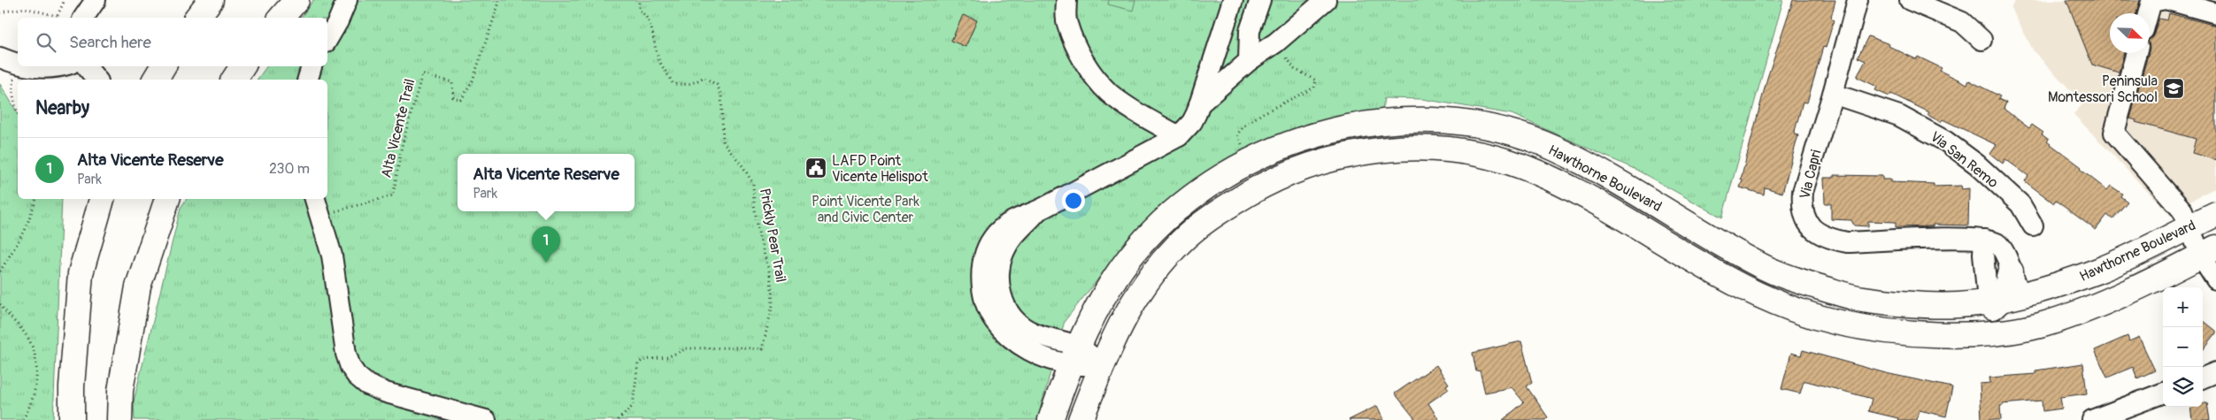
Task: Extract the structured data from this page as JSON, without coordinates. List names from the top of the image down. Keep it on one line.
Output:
{"streets":{"main road":["Hawthorne Boulevard"],"street":["Via San Remo","Via Capri"],"path":["Alta Vicente Trail","Prickly Pear Trail"]},"crossings":[["Via San Remo","Via Capri"]],"parks":["Point Vicente Park and Civic Center"],"places":{"school or university":["Peninsula Montessori School"],"public building":["LAFD Point Vicente Helispot"]},"north":"bottom right","page":{"search":"Search here","heading":"Nearby","list":[{"mark":"1","name":"Alta Vicente Reserve","note":"Park","value":"230 m"}],"popup":["Alta Vicente Reserve","Park"],"pins":"1","map_buttons":["+","−"]}}
